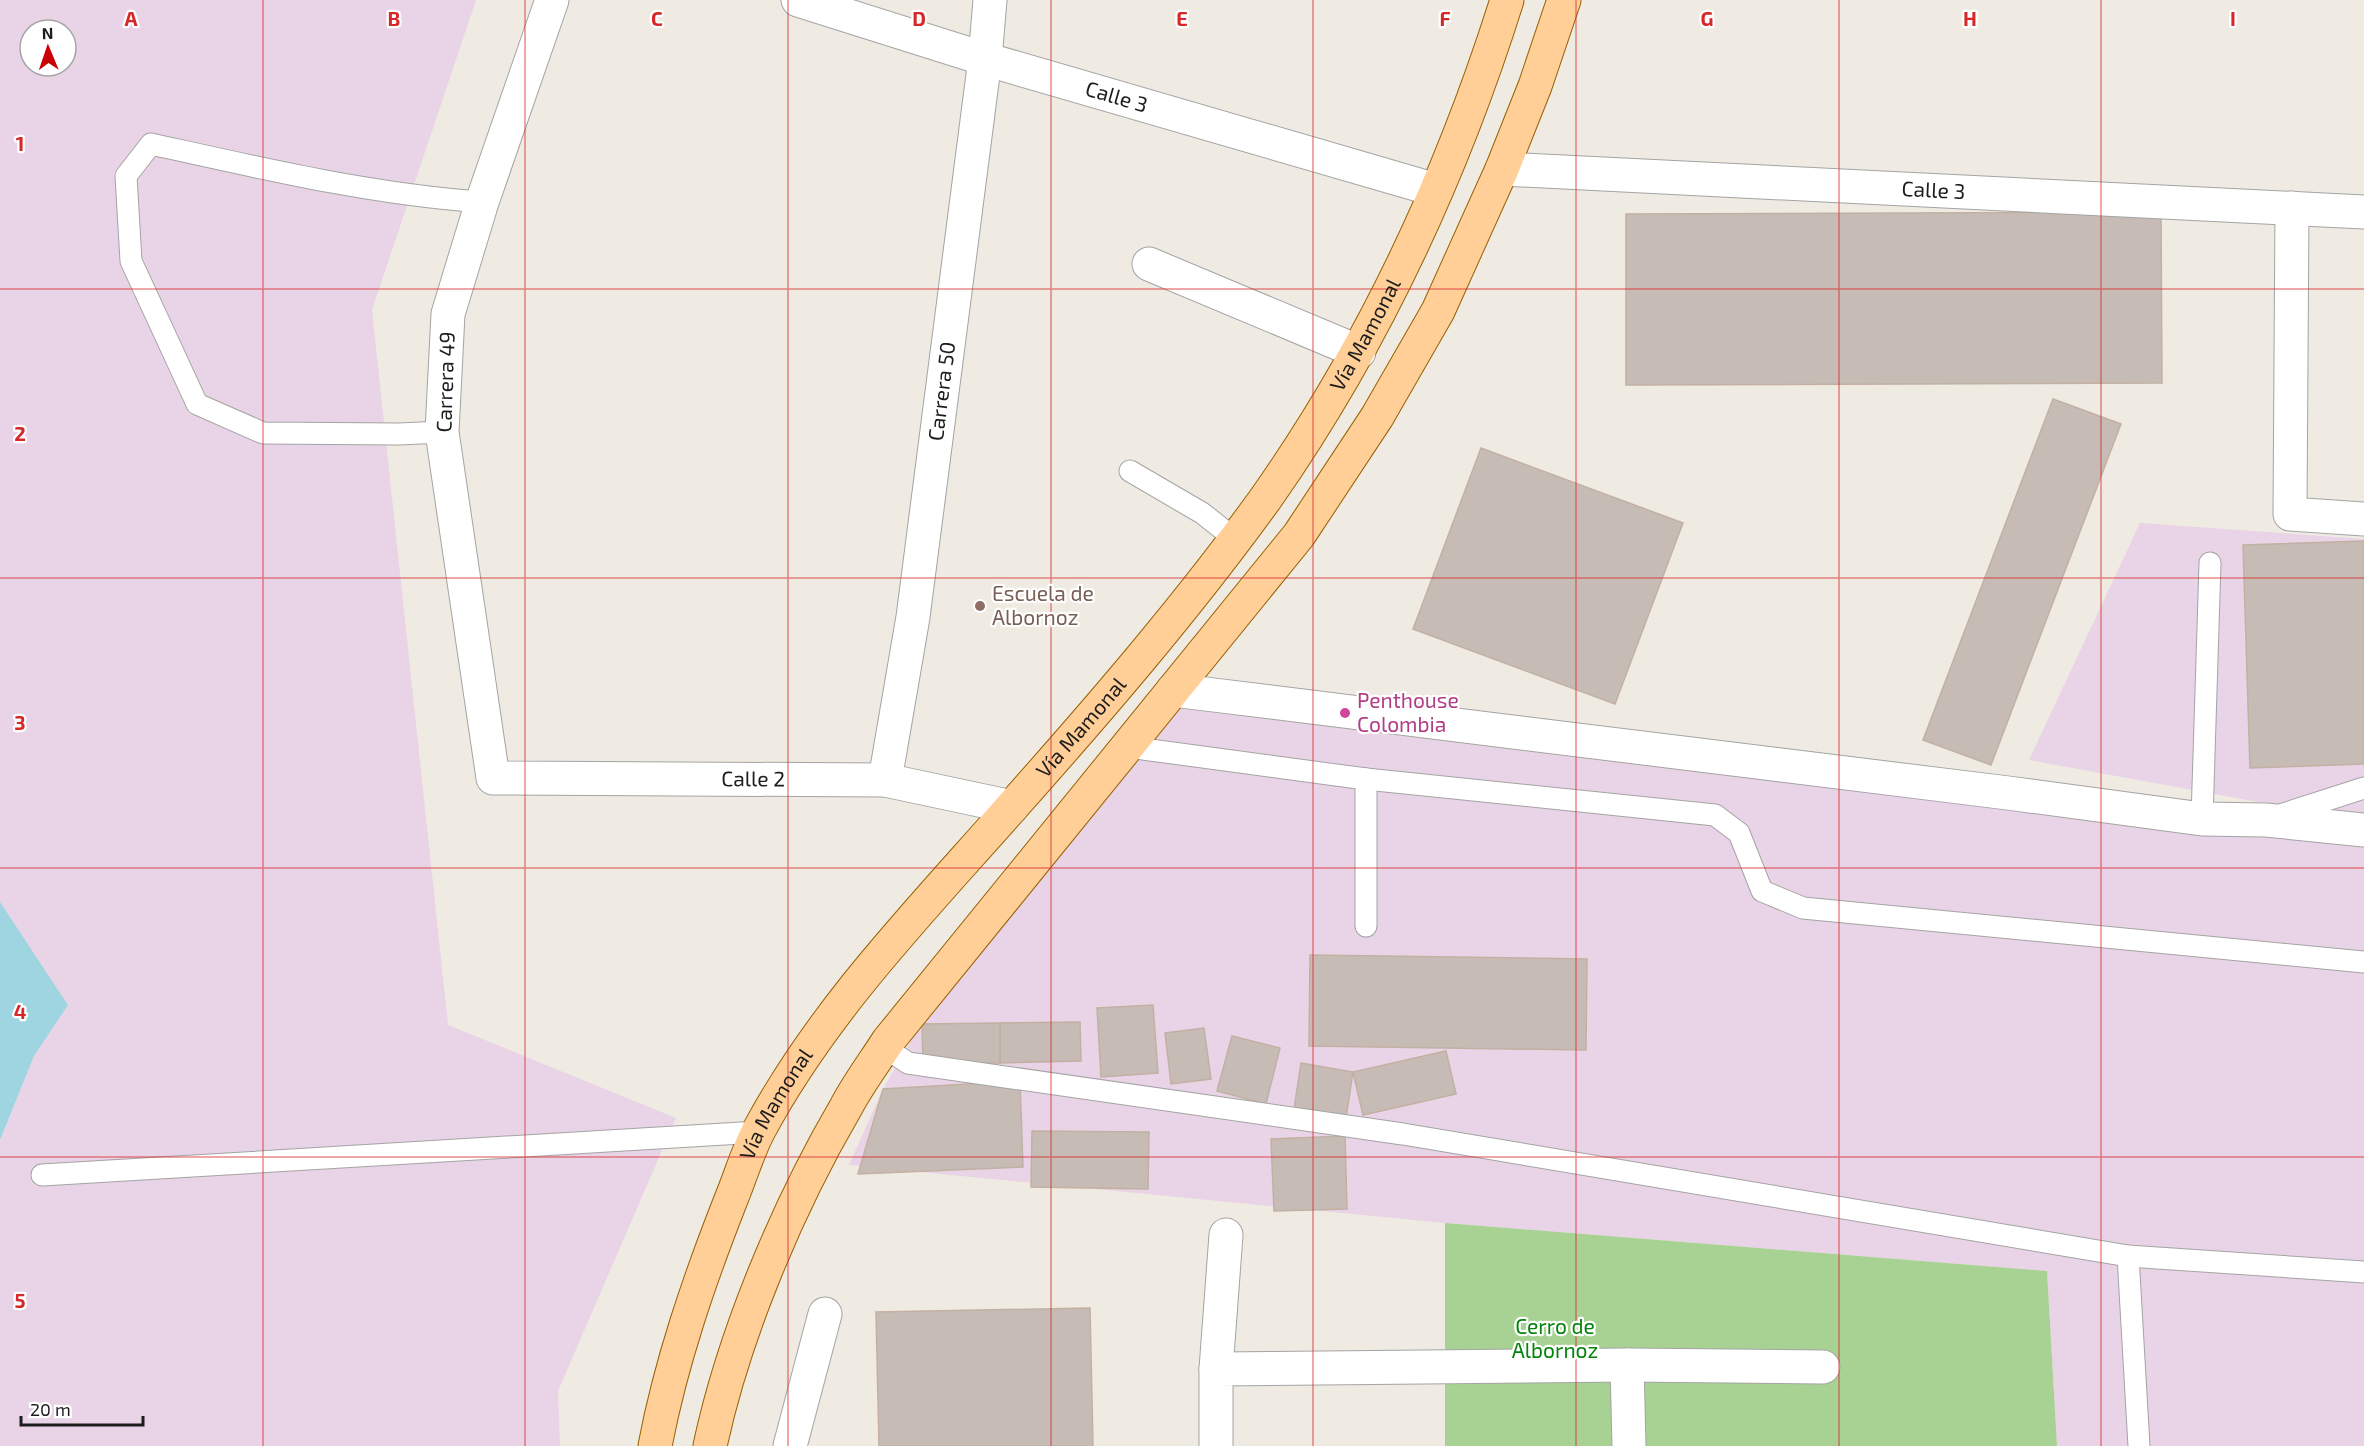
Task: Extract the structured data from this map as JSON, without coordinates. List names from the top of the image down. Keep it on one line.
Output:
{"streets":{"main road":["Vía Mamonal"],"street":["Calle 3","Carrera 49","Carrera 50","Calle 2"]},"crossings":[["Calle 3","Vía Mamonal"],["Calle 3","Carrera 50"],["Vía Mamonal","Calle 2"],["Carrera 49","Calle 2"],["Carrera 50","Calle 2"]],"parks":["Cerro de Albornoz"],"places":["Escuela de Albornoz","Penthouse Colombia"],"scale_bar":"20 m","north":"top","grid":{"columns":["A","B","C","D","E","F","G","H","I"],"rows":["1","2","3","4","5"]}}
